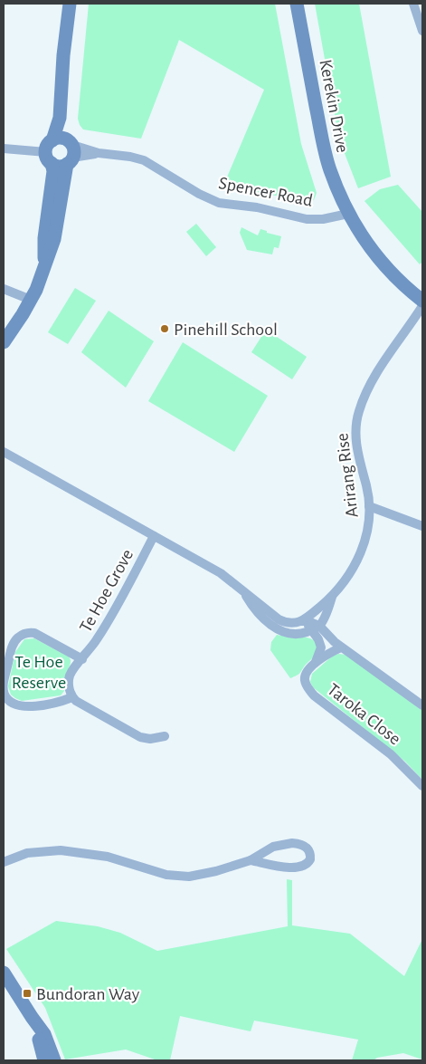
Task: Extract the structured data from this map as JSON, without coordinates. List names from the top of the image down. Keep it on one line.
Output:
{"streets":{"main road":["Kerekin Drive"],"street":["Spencer Road","Arirang Rise","Te Hoe Grove","Taroka Close"]},"crossings":[["Kerekin Drive","Spencer Road"],["Arirang Rise","Taroka Close"]],"parks":["Te Hoe Reserve"],"places":{"other":["Pinehill School"],"transit":["Bundoran Way"]}}
